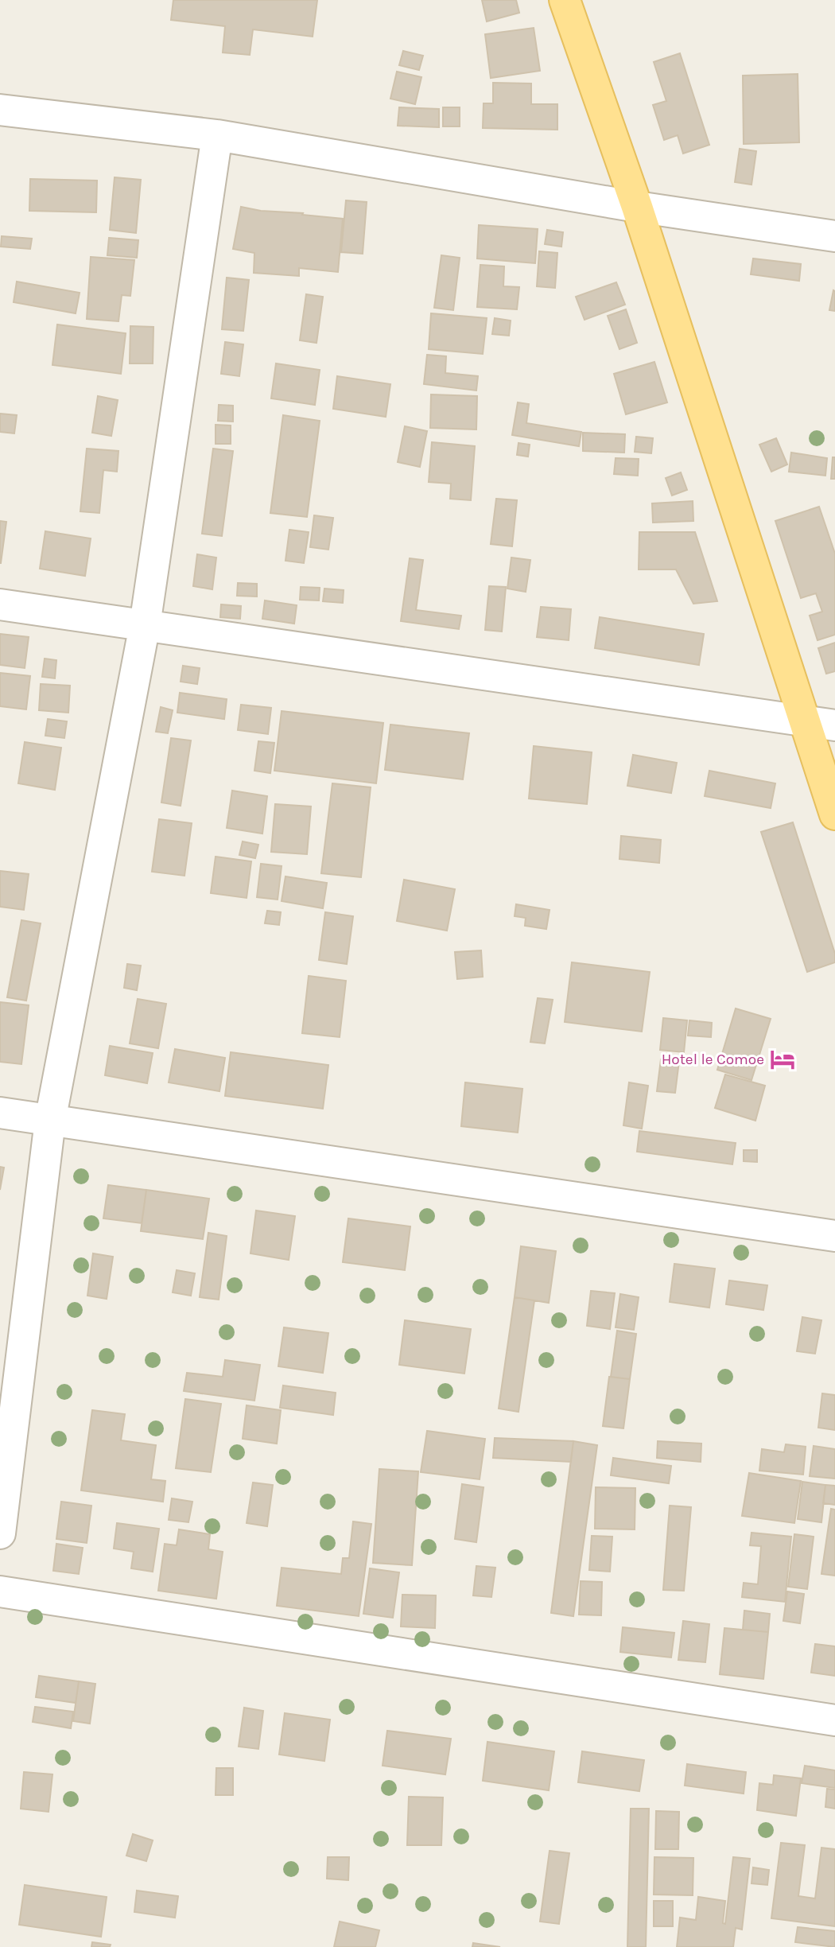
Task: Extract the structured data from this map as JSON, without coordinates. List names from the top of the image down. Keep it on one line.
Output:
{"places":{"hotel":["Hotel le Comoe"]}}
